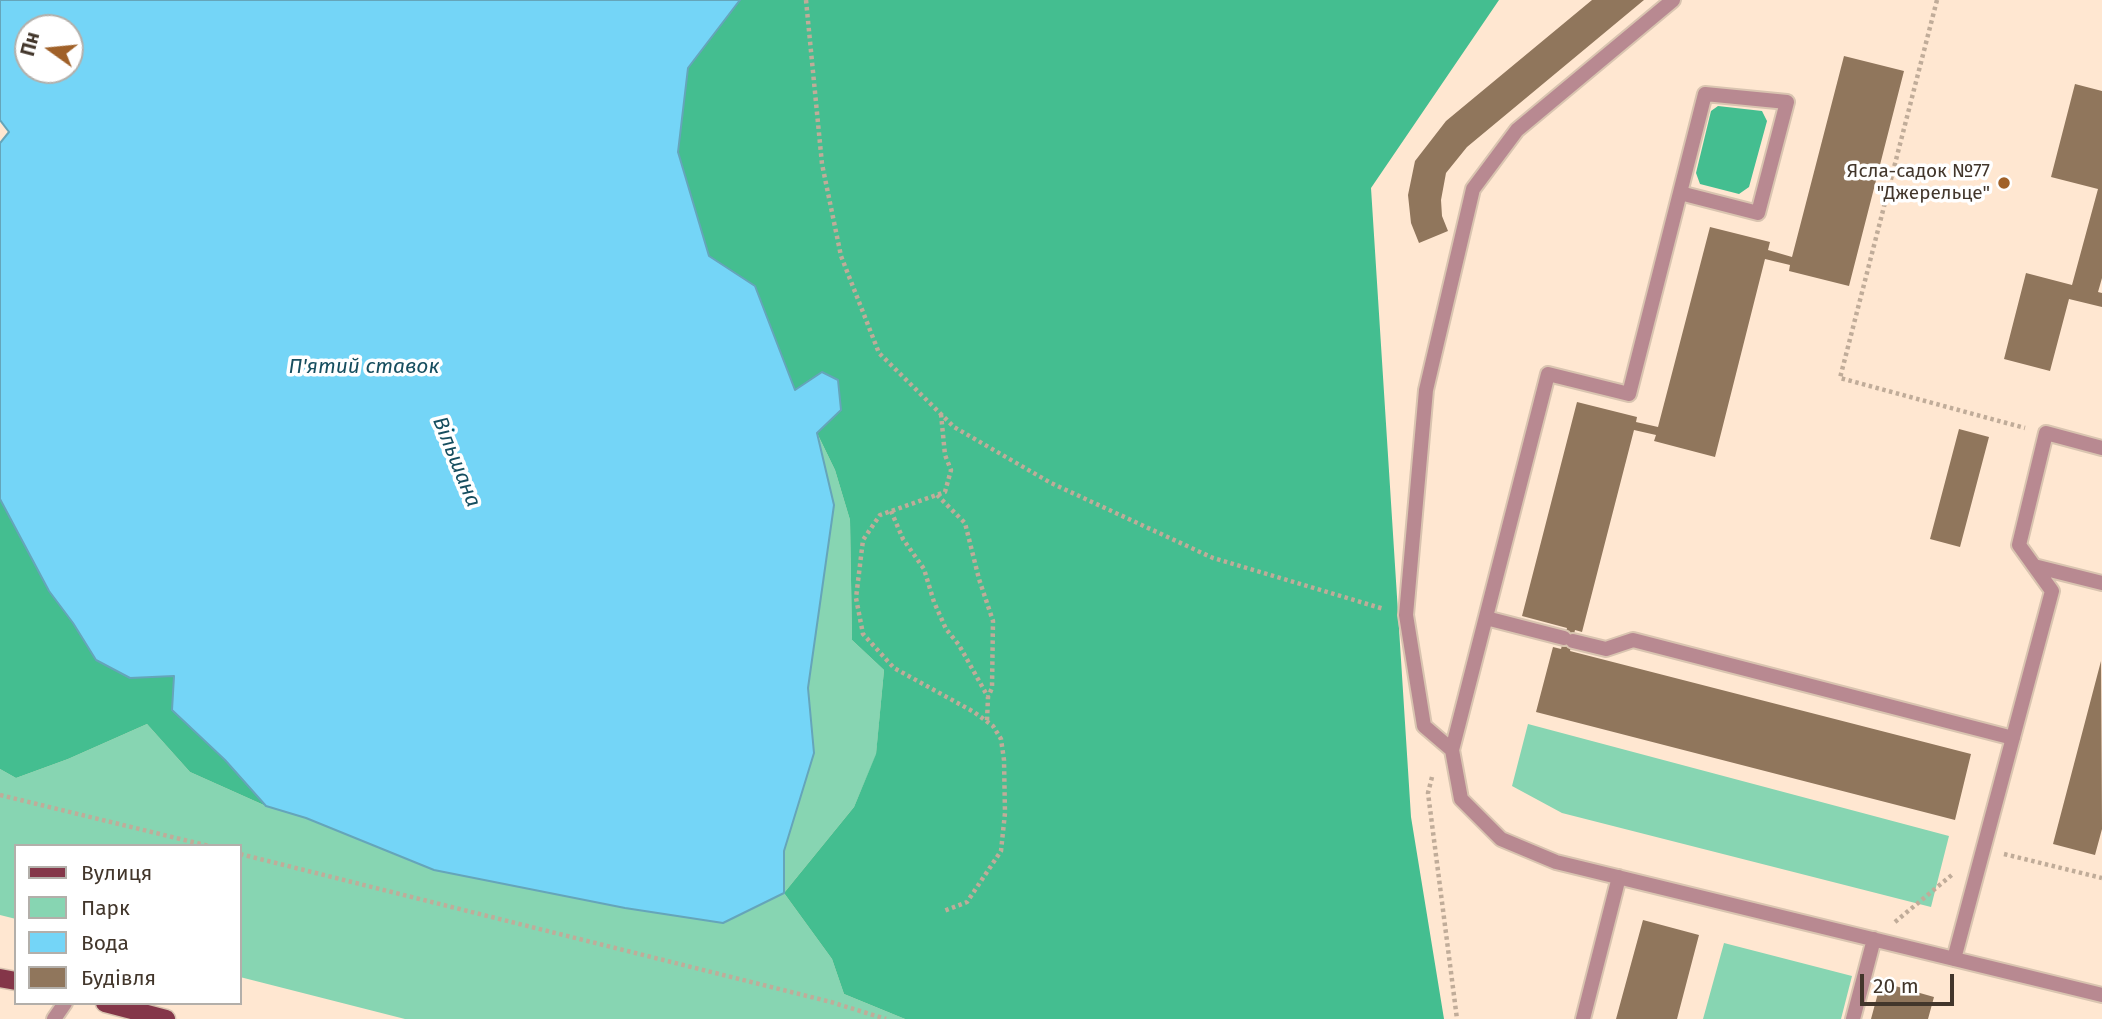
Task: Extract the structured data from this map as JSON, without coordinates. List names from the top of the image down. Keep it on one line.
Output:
{"water":["П'ятий ставок","Вільшана"],"places":["Ясла-садок №77 \"Джерельце\""],"legend":["Вулиця","Парк","Вода","Будівля"],"scale_bar":"20 m","north":"left"}
